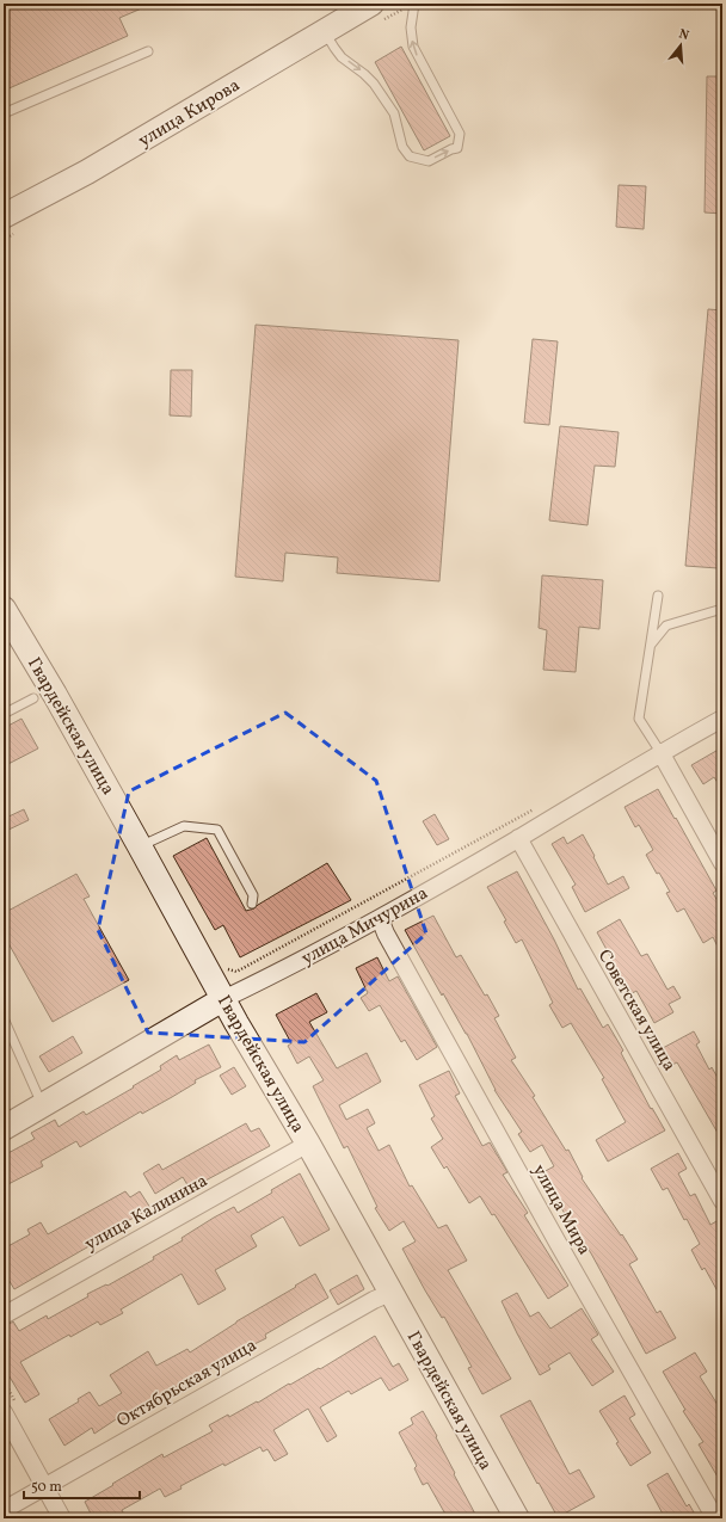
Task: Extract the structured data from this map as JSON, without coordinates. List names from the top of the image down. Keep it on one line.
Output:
{"streets":{"street":["улица Кирова","Гвардейская улица","улица Мичурина","Советская улица","улица Мира","улица Калинина","Октябрьская улица"]},"crossings":[["Гвардейская улица","улица Мичурина"],["Гвардейская улица","улица Калинина"],["Гвардейская улица","Октябрьская улица"],["улица Мичурина","Советская улица"],["улица Мичурина","улица Мира"]],"scale_bar":"50 m","north":"top"}
